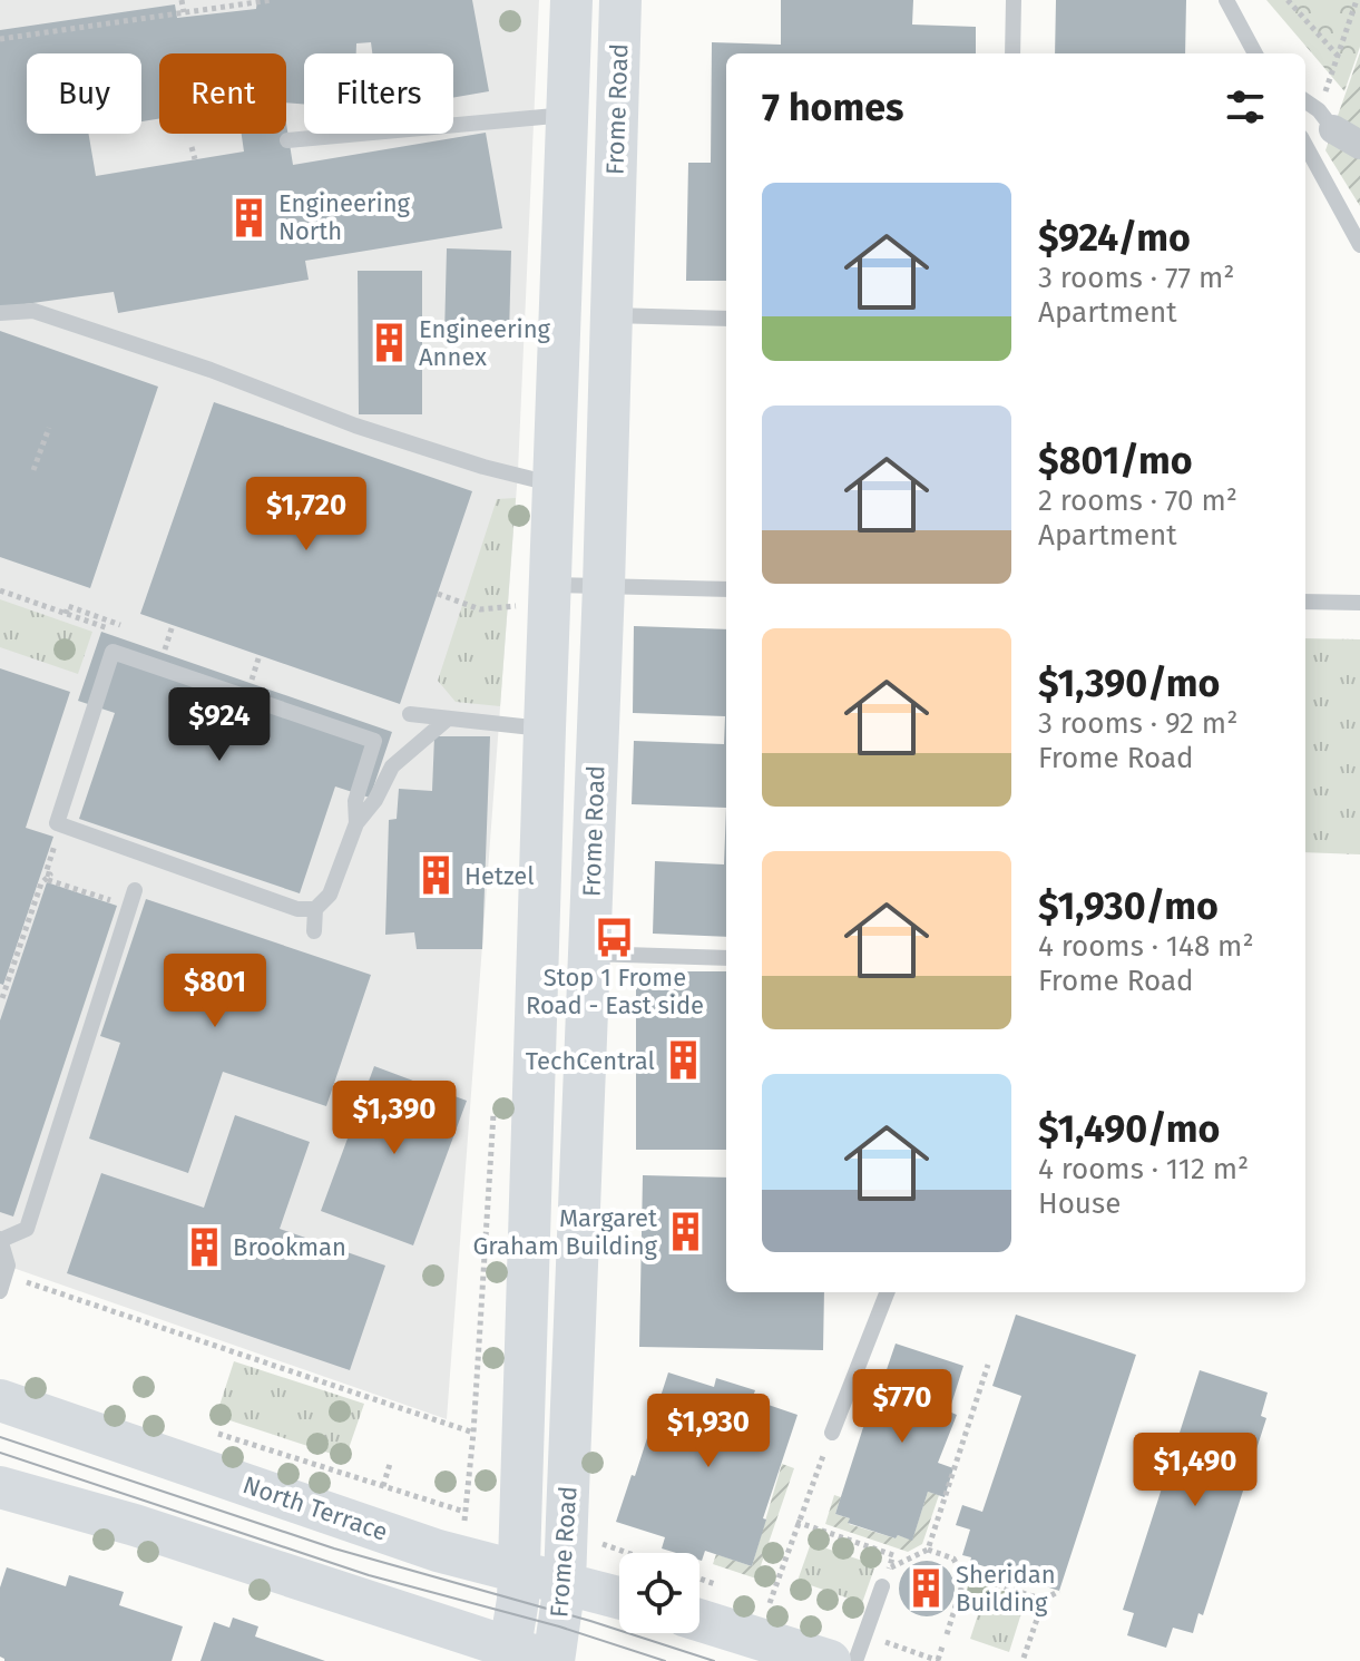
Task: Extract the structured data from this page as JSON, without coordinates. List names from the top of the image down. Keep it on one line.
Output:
{"streets":{"main road":["Frome Road","North Terrace"]},"crossings":[["Frome Road","North Terrace"]],"places":{"building":["Engineering North","Engineering Annex","Hetzel","TechCentral","Margaret Graham Building","Brookman","Sheridan Building"],"bus stop":["Stop 1 Frome Road - East side"]},"page":{"chip":["Buy","Rent","Filters"],"heading":"7 homes","list":[{"name":"$924/mo","note":"3 rooms · 77 m² · Apartment"},{"name":"$801/mo","note":"2 rooms · 70 m² · Apartment"},{"name":"$1,390/mo","note":"3 rooms · 92 m² · Frome Road"},{"name":"$1,930/mo","note":"4 rooms · 148 m² · Frome Road"},{"name":"$1,490/mo","note":"4 rooms · 112 m² · House"}],"price":["$1,720","$924","$801","$1,390","$770","$1,930","$1,490"]}}
